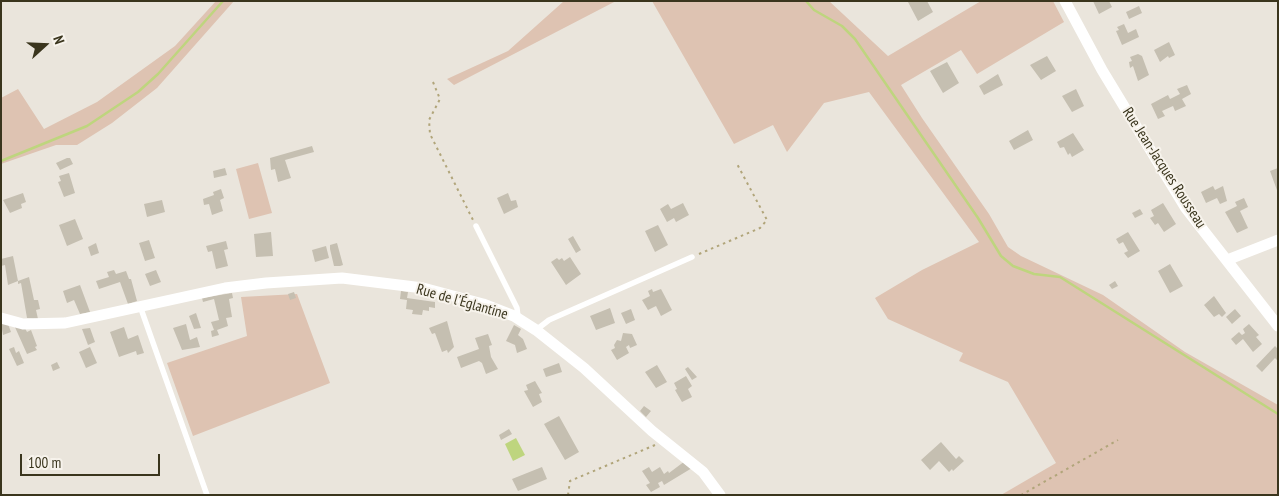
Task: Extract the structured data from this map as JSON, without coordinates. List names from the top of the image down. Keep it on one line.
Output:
{"streets":{"street":["Rue Jean-Jacques Rousseau","Rue de l'Églantine"]},"scale_bar":"100 m","north":"right"}
